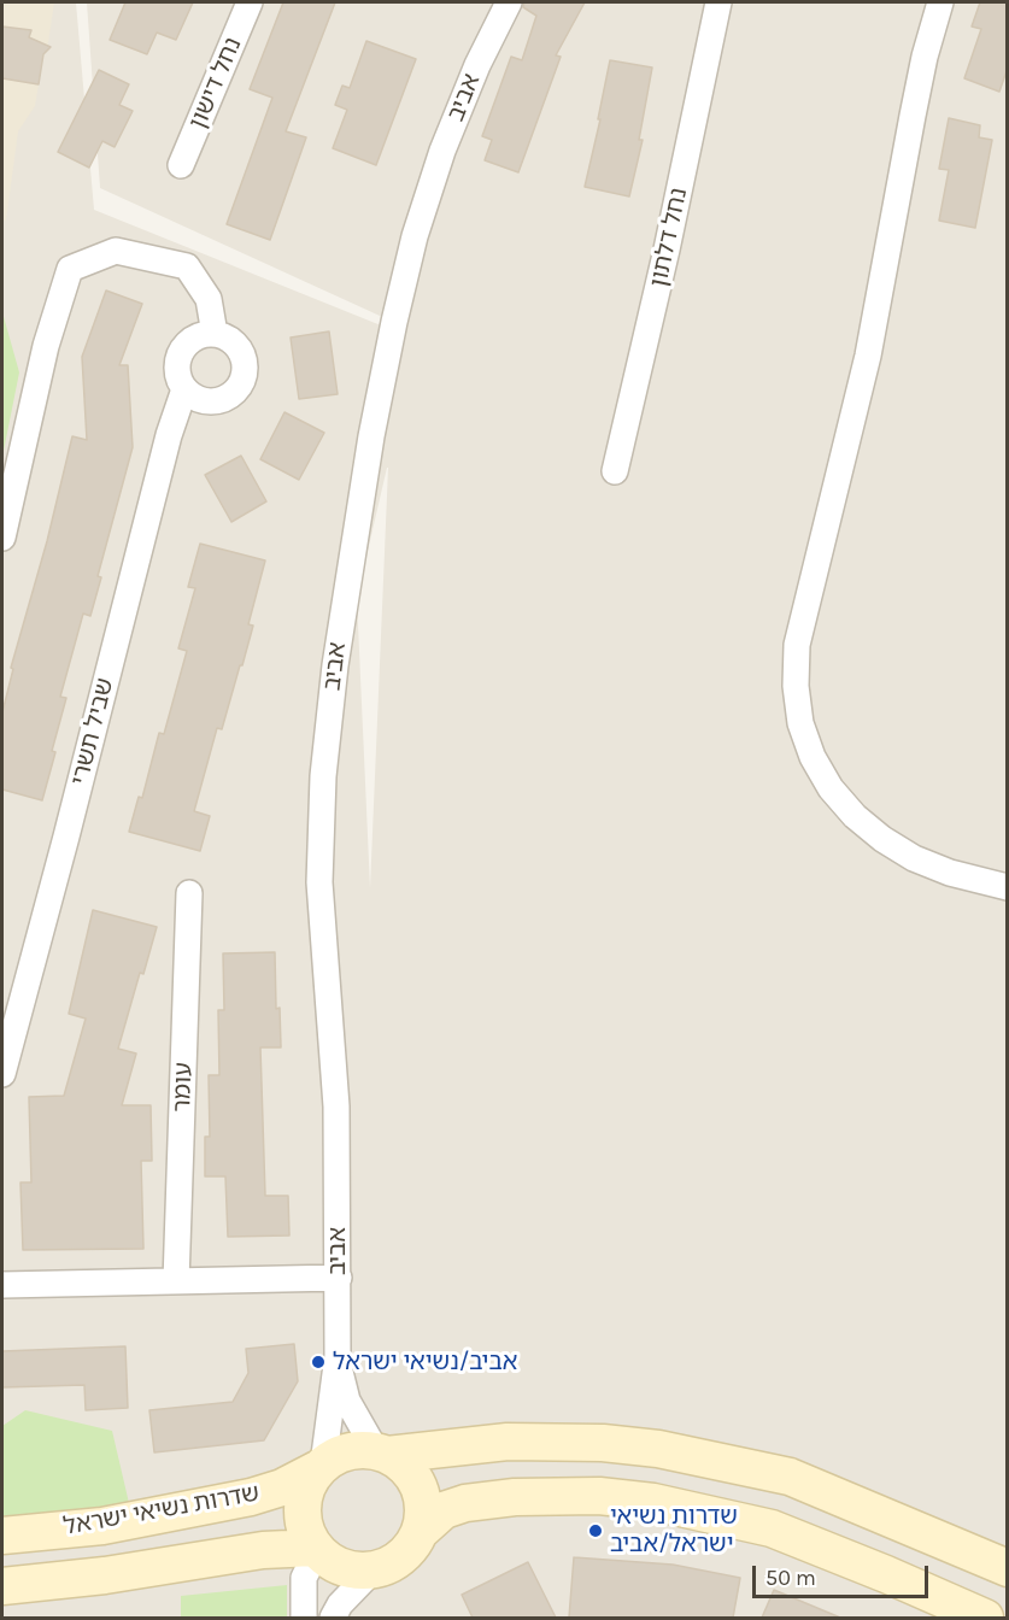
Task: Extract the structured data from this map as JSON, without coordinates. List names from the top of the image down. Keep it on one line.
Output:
{"streets":{"street":["נחל דישון","אביב","נחל דלתון","שביל תשרי","עומר","שדרות נשיאי ישראל"]},"crossings":[["אביב","שדרות נשיאי ישראל"]],"places":["אביב/נשיאי ישראל","שדרות נשיאי ישראל/אביב"],"scale_bar":"50 m"}
